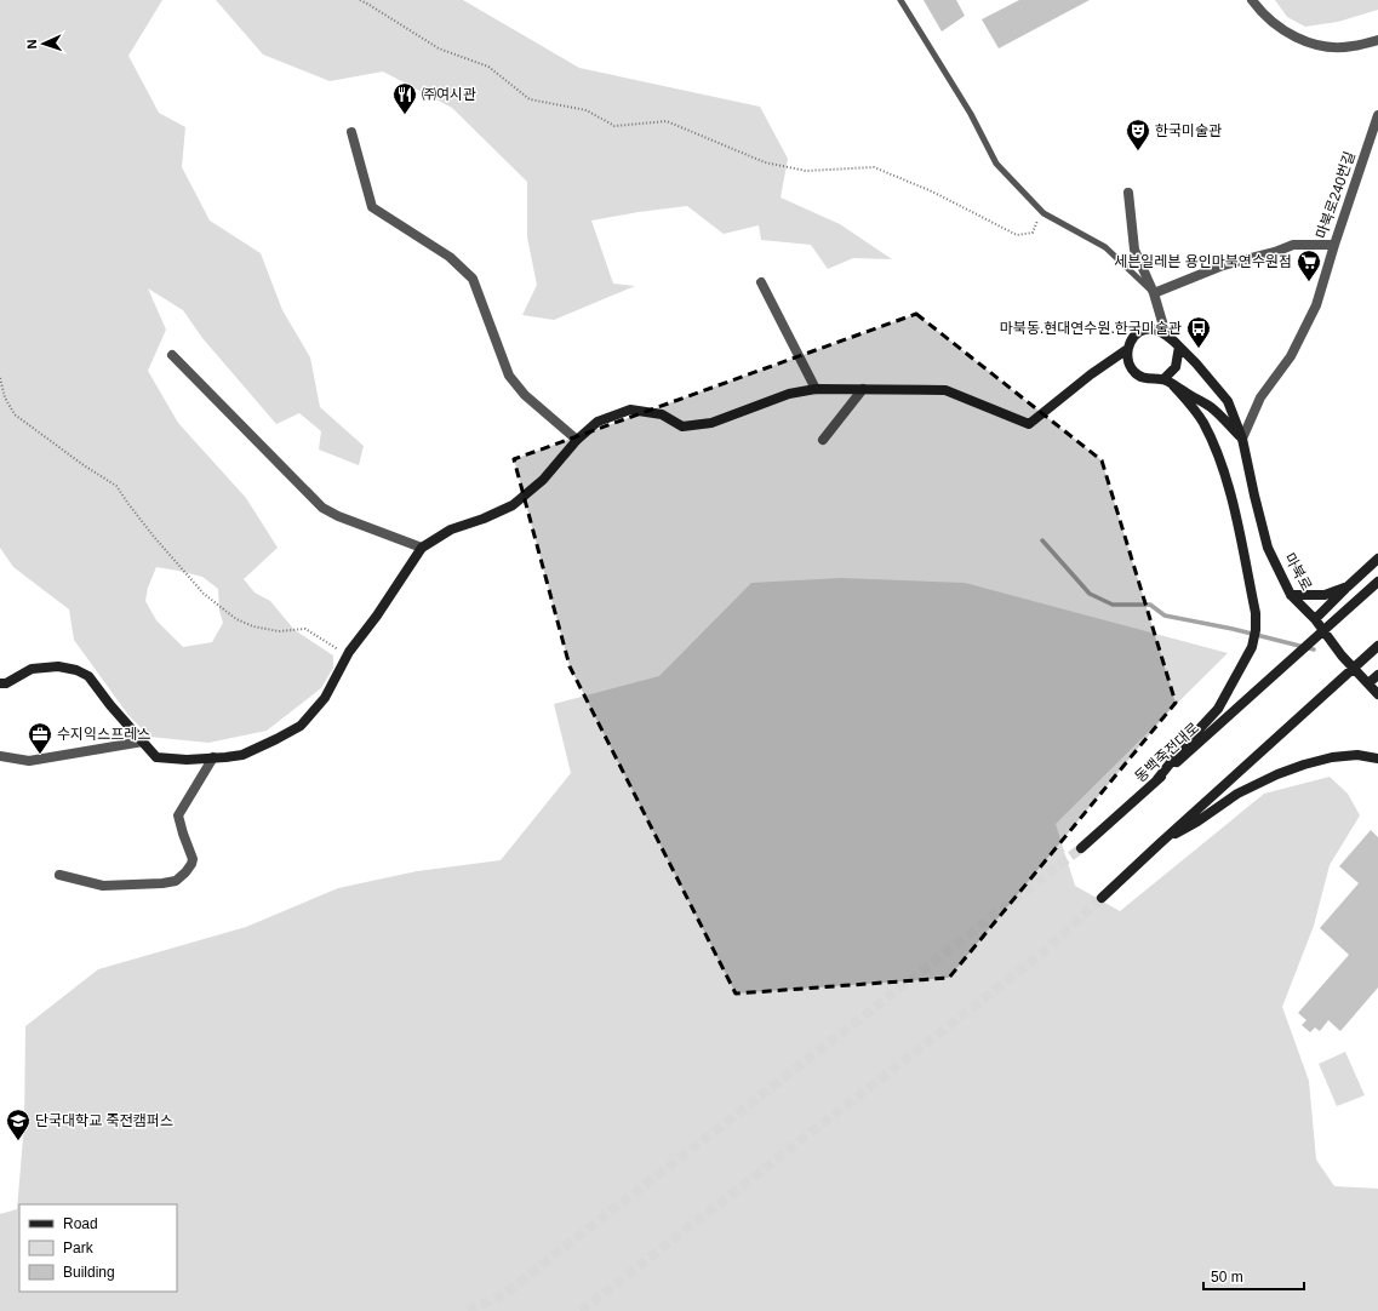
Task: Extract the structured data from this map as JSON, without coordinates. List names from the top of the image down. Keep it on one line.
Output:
{"streets":{"street":["마북로240번길","마북로","동백죽전대로"]},"crossings":[["마북로240번길","마북로"]],"places":{"restaurant":["㈜여시관"],"theatre":["한국미술관"],"supermarket":["세븐일레븐 용인마북연수원점"],"bus stop":["마북동.현대연수원.한국미술관"],"office":["수지익스프레스"],"school or university":["단국대학교 죽전캠퍼스"]},"legend":["Road","Park","Building"],"scale_bar":"50 m","north":"left"}
